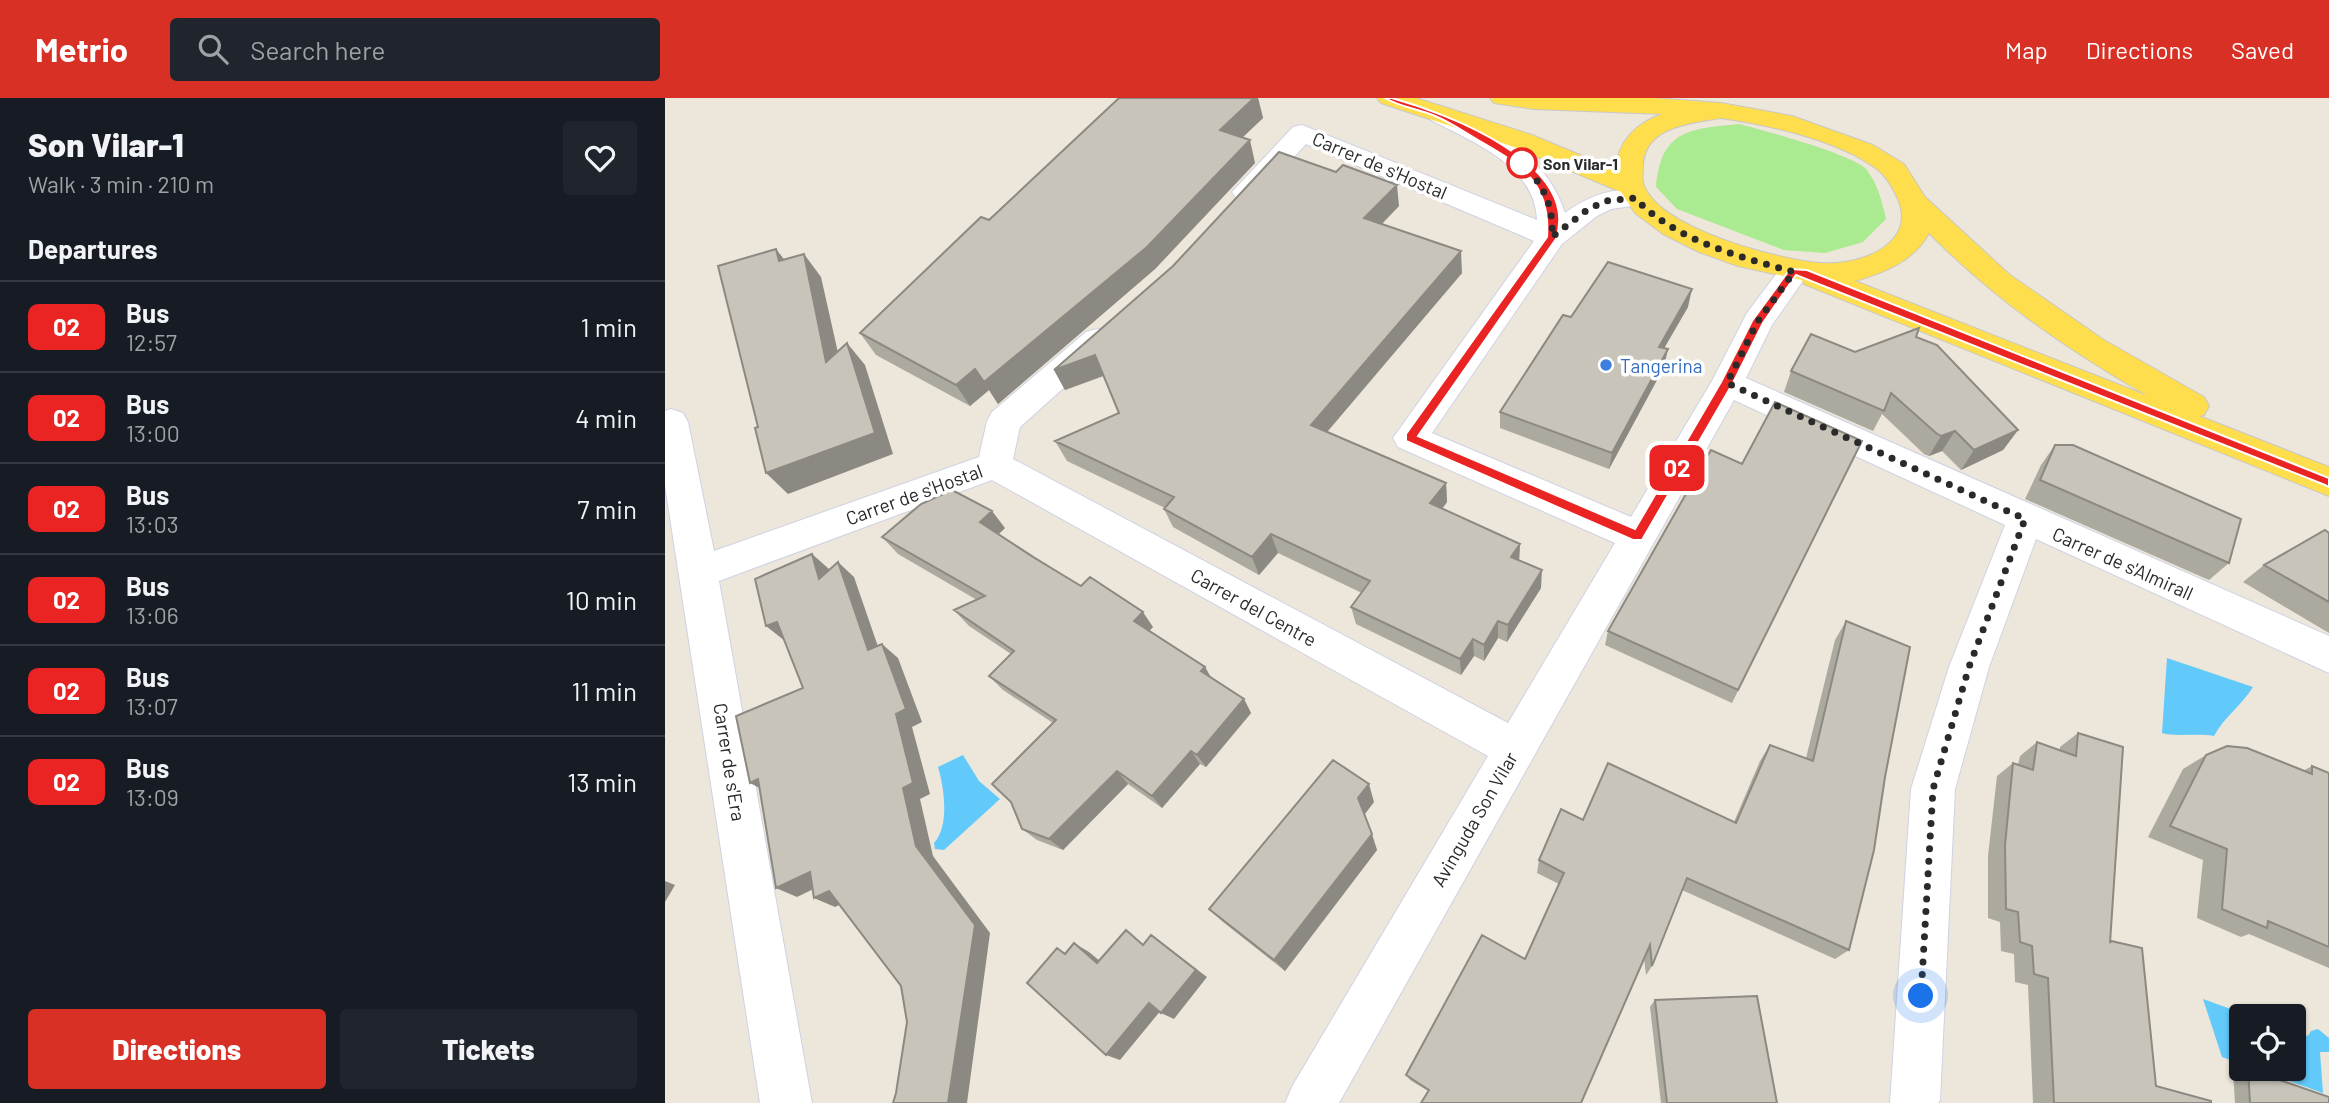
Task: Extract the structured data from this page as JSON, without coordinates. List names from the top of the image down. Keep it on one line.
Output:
{"streets":{"street":["Carrer de s'Hostal","Carrer de s'Almirall","Carrer del Centre","Carrer de s'Era","Avinguda Son Vilar"]},"crossings":[["Carrer de s'Hostal","Carrer del Centre"],["Carrer de s'Hostal","Carrer de s'Era"],["Carrer de s'Almirall","Avinguda Son Vilar"],["Carrer del Centre","Avinguda Son Vilar"]],"places":["Son Vilar-1","Tangerina"],"lines":["bus line 02"],"page":{"header":"Metrio","search":"Search here","nav":["Map","Directions","Saved"],"heading":[["Son Vilar-1","Walk · 3 min · 210 m"],"Departures"],"on_map":"02","list":[{"mark":"02","name":"Bus","note":"12:57","value":"1 min"},{"mark":"02","name":"Bus","note":"13:00","value":"4 min"},{"mark":"02","name":"Bus","note":"13:03","value":"7 min"},{"mark":"02","name":"Bus","note":"13:06","value":"10 min"},{"mark":"02","name":"Bus","note":"13:07","value":"11 min"},{"mark":"02","name":"Bus","note":"13:09","value":"13 min"}],"buttons":["Directions","Tickets"]}}
